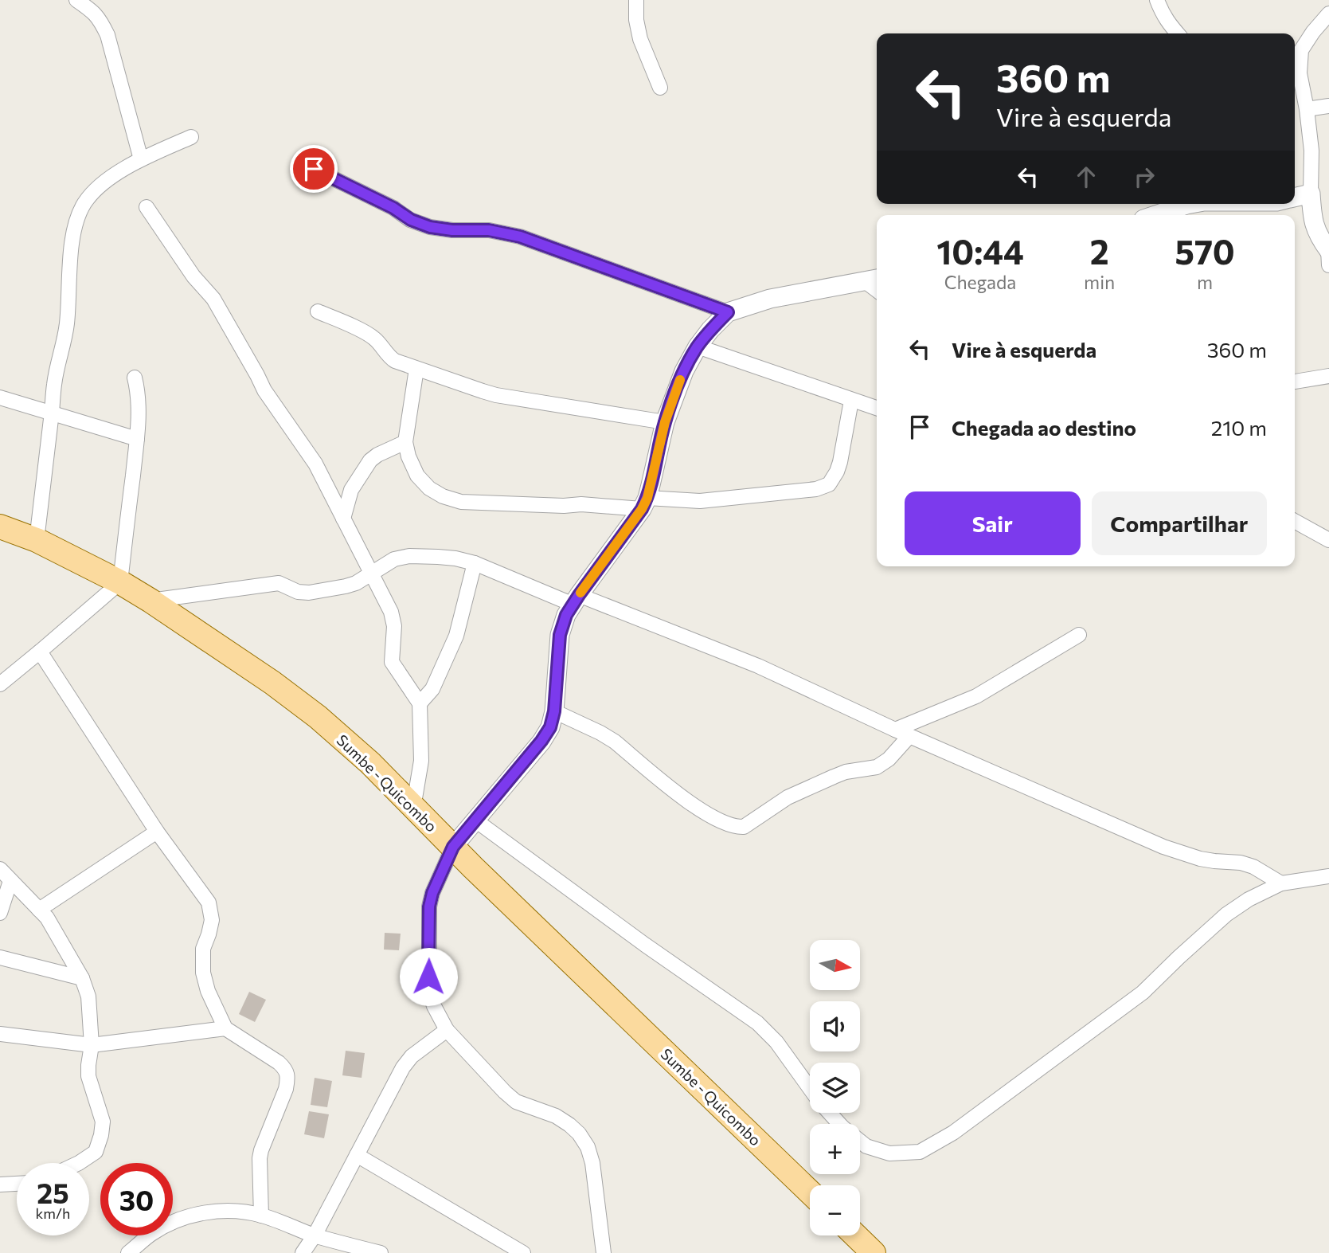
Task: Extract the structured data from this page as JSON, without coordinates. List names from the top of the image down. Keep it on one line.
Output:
{"streets":{"main road":["Sumbe - Quicombo"]},"north":"right","page":{"turn":["360 m","Vire à esquerda"],"eta":["10:44","Chegada","2","min","570","m"],"list":[{"name":"Vire à esquerda","value":"360 m"},{"name":"Chegada ao destino","value":"210 m"}],"buttons":["Sair","Compartilhar"],"map_buttons":["+","−"],"speed":"25 km/h","limit":"30"}}
